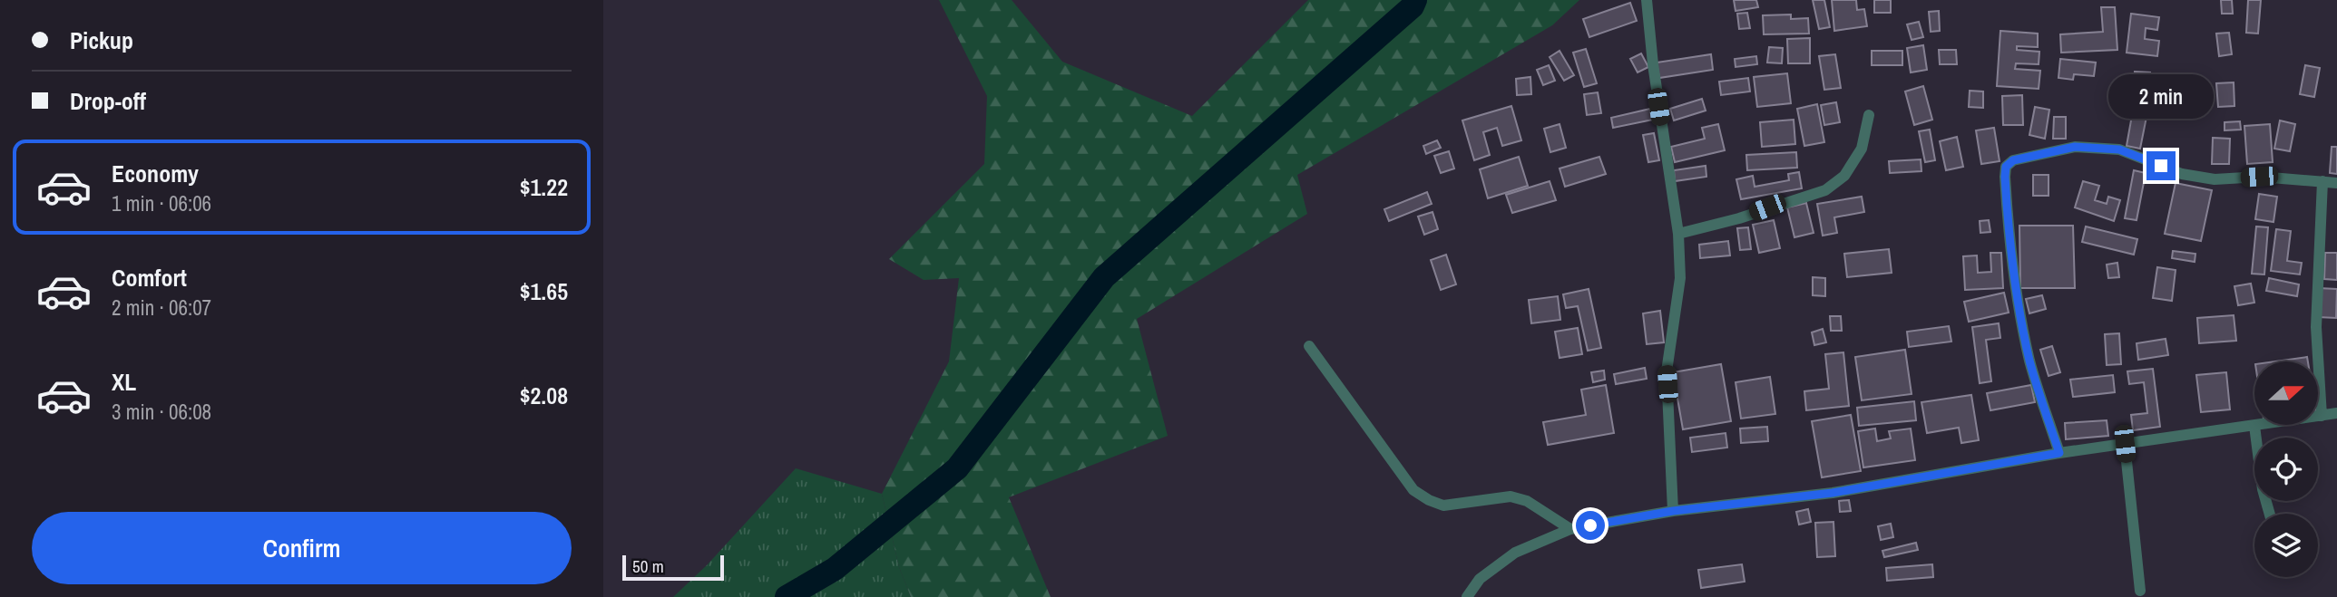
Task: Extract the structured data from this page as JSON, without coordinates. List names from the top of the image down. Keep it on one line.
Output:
{"scale_bar":"50 m","north":"right","page":{"banner":["Pickup","Drop-off"],"bubble":"2 min","list":[{"name":"Economy","note":"1 min · 06:06","value":"$1.22"},{"name":"Comfort","note":"2 min · 06:07","value":"$1.65"},{"name":"XL","note":"3 min · 06:08","value":"$2.08"}],"buttons":"Confirm","scale":"50 m"}}
